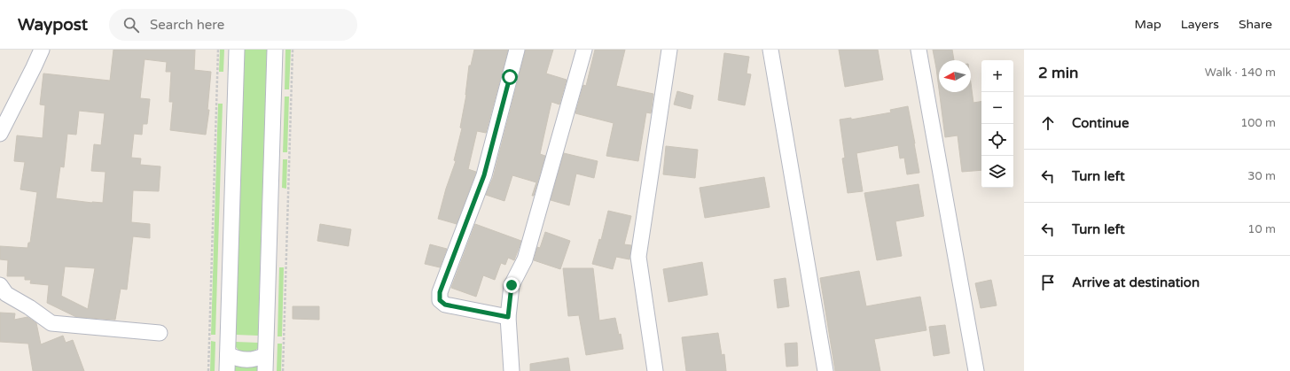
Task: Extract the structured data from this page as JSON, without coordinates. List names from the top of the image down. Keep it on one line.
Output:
{"north":"left","page":{"header":"Waypost","search":"Search here","nav":["Map","Layers","Share"],"heading":["2 min","Walk · 140 m"],"map_buttons":["+","−"],"list":[["Continue","100 m"],["Turn left","30 m"],["Turn left","10 m"],"Arrive at destination"]}}
